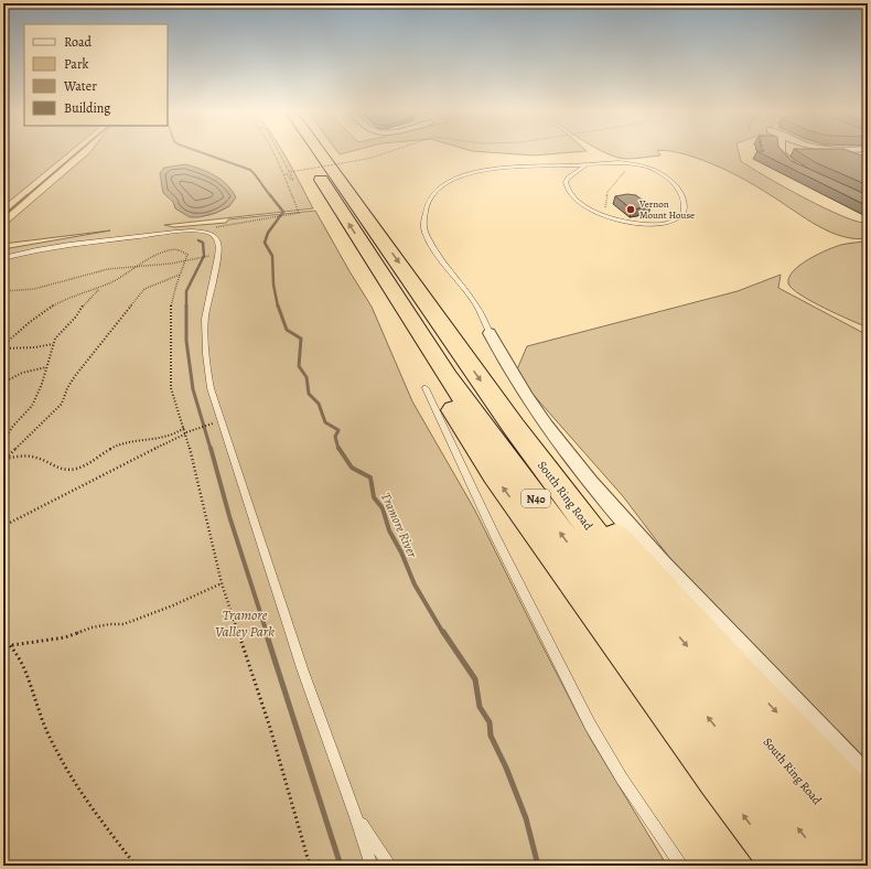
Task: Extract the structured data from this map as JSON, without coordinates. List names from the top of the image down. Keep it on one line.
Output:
{"streets":{"highway":["South Ring Road","N40"]},"water":["Tramore River"],"parks":["Tramore Valley Park"],"places":["Vernon Mount House"],"legend":["Road","Park","Water","Building"]}
